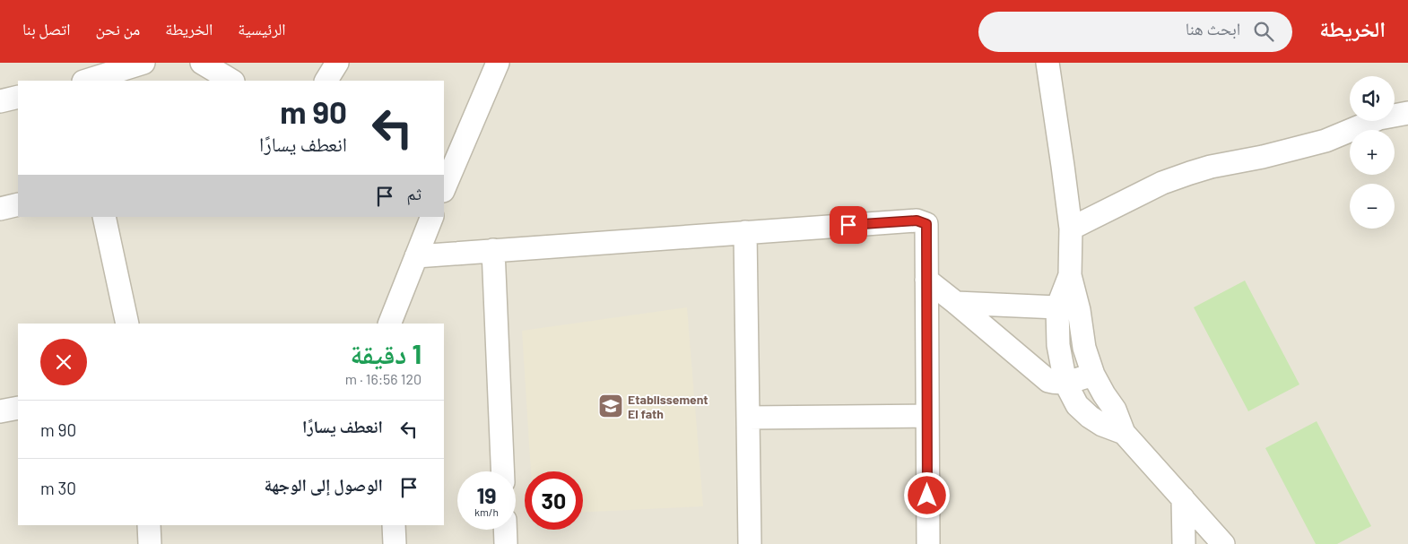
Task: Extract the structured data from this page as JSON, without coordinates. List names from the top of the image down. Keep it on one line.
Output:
{"places":{"school or university":["Etablissement El fath"]},"page":{"header":"الخريطة","search":"ابحث هنا","nav":["الرئيسية","الخريطة","من نحن","اتصل بنا"],"map_buttons":["+","−"],"turn":["90 m","انعطف يسارًا"],"then":"ثم","heading":["1 دقيقة","120 m · 16:56"],"list":[{"name":"انعطف يسارًا","value":"90 m"},{"name":"الوصول إلى الوجهة","value":"30 m"}],"speed":"19 km/h","limit":"30"}}
